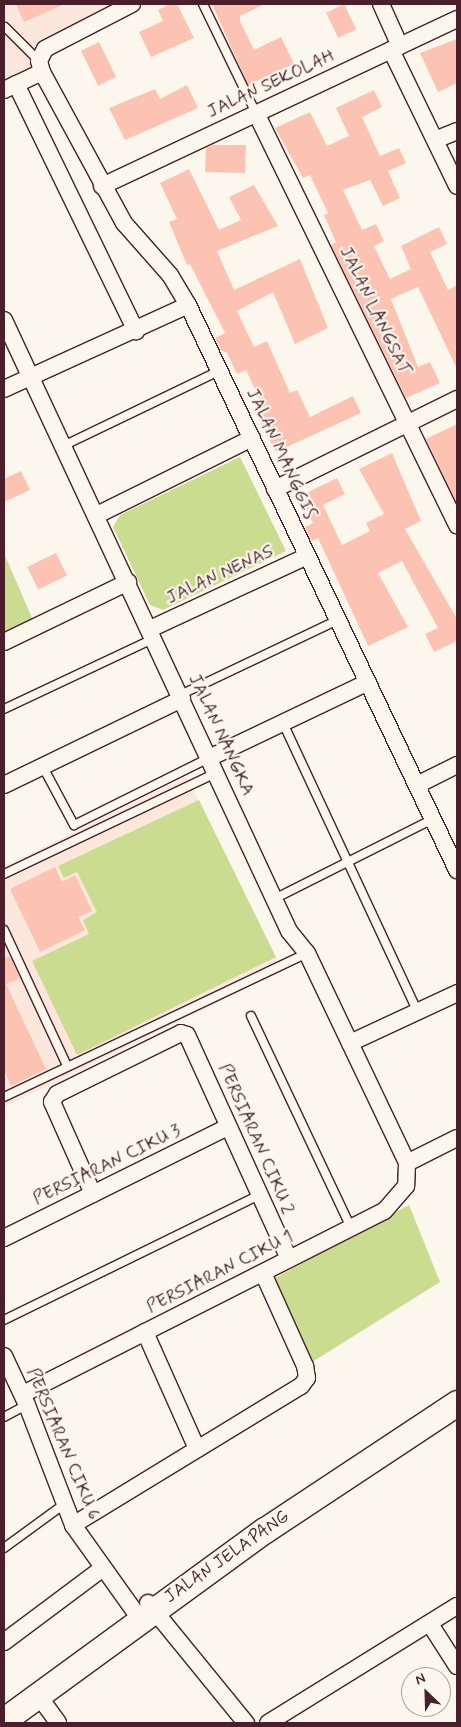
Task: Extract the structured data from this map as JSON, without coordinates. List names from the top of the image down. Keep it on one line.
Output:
{"streets":{"main road":["JALAN JELAPANG"],"street":["JALAN SEKOLAH","JALAN LANGSAT","JALAN MANGGIS","JALAN NENAS","JALAN NANGKA","PERSIARAN CIKU 2","PERSIARAN CIKU 3","PERSIARAN CIKU 1","PERSIARAN CIKU 6"]},"crossings":[["JALAN SEKOLAH","JALAN LANGSAT"],["JALAN SEKOLAH","JALAN MANGGIS"],["JALAN MANGGIS","JALAN NENAS"],["JALAN NENAS","JALAN NANGKA"],["JALAN NANGKA","PERSIARAN CIKU 1"],["PERSIARAN CIKU 2","PERSIARAN CIKU 3"],["PERSIARAN CIKU 2","PERSIARAN CIKU 1"],["PERSIARAN CIKU 1","PERSIARAN CIKU 6"],["PERSIARAN CIKU 6","JALAN JELAPANG"]],"north":"top left"}
